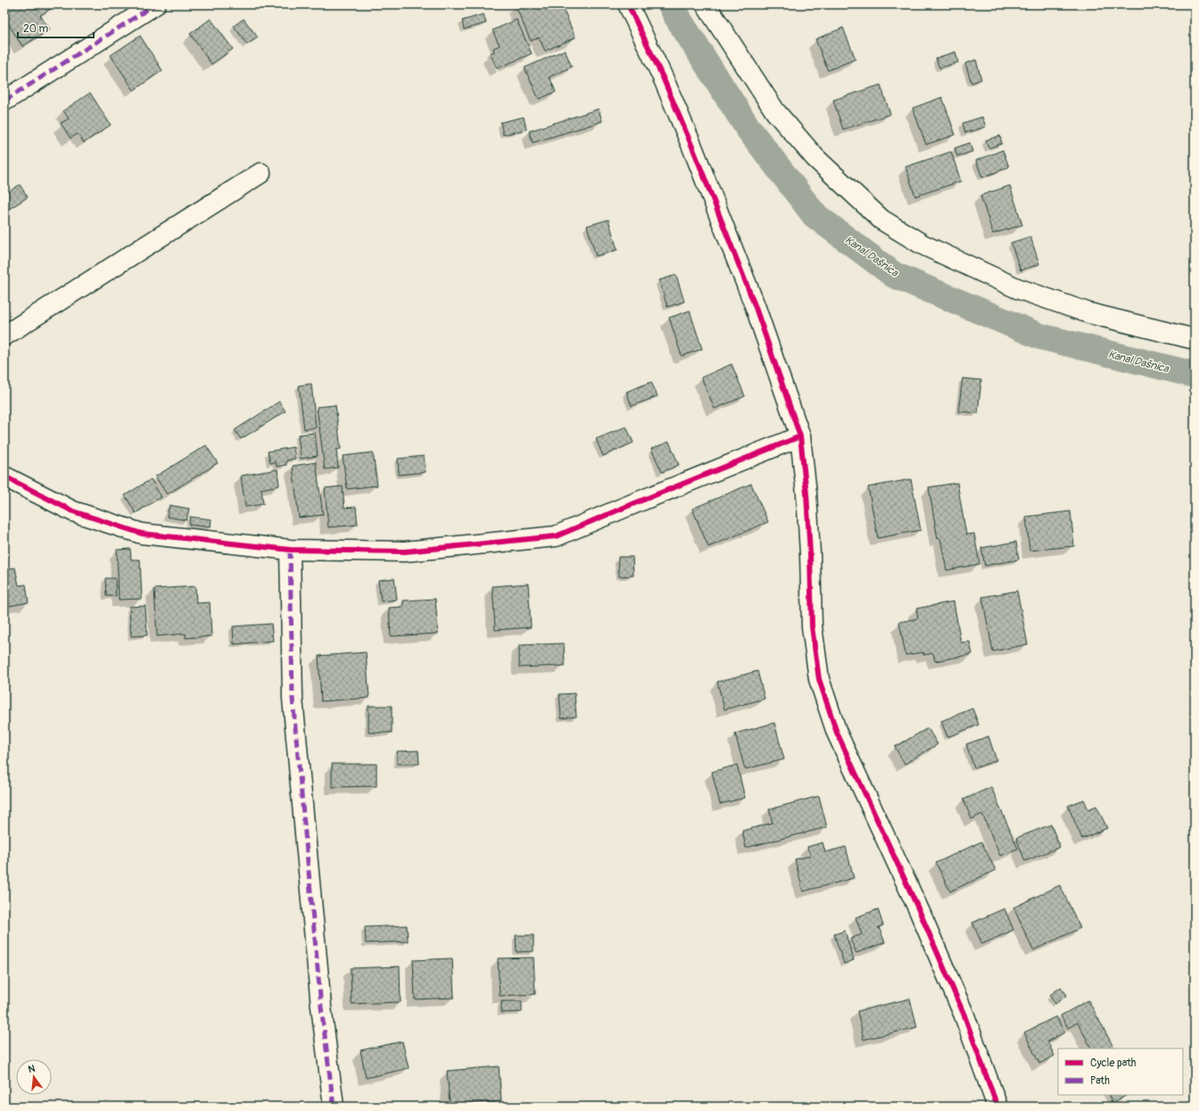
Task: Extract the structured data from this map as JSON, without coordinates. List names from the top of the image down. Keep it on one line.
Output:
{"water":["Kanal Dašnica"],"legend":["Cycle path","Path"],"scale_bar":"20 m","north":"top"}
